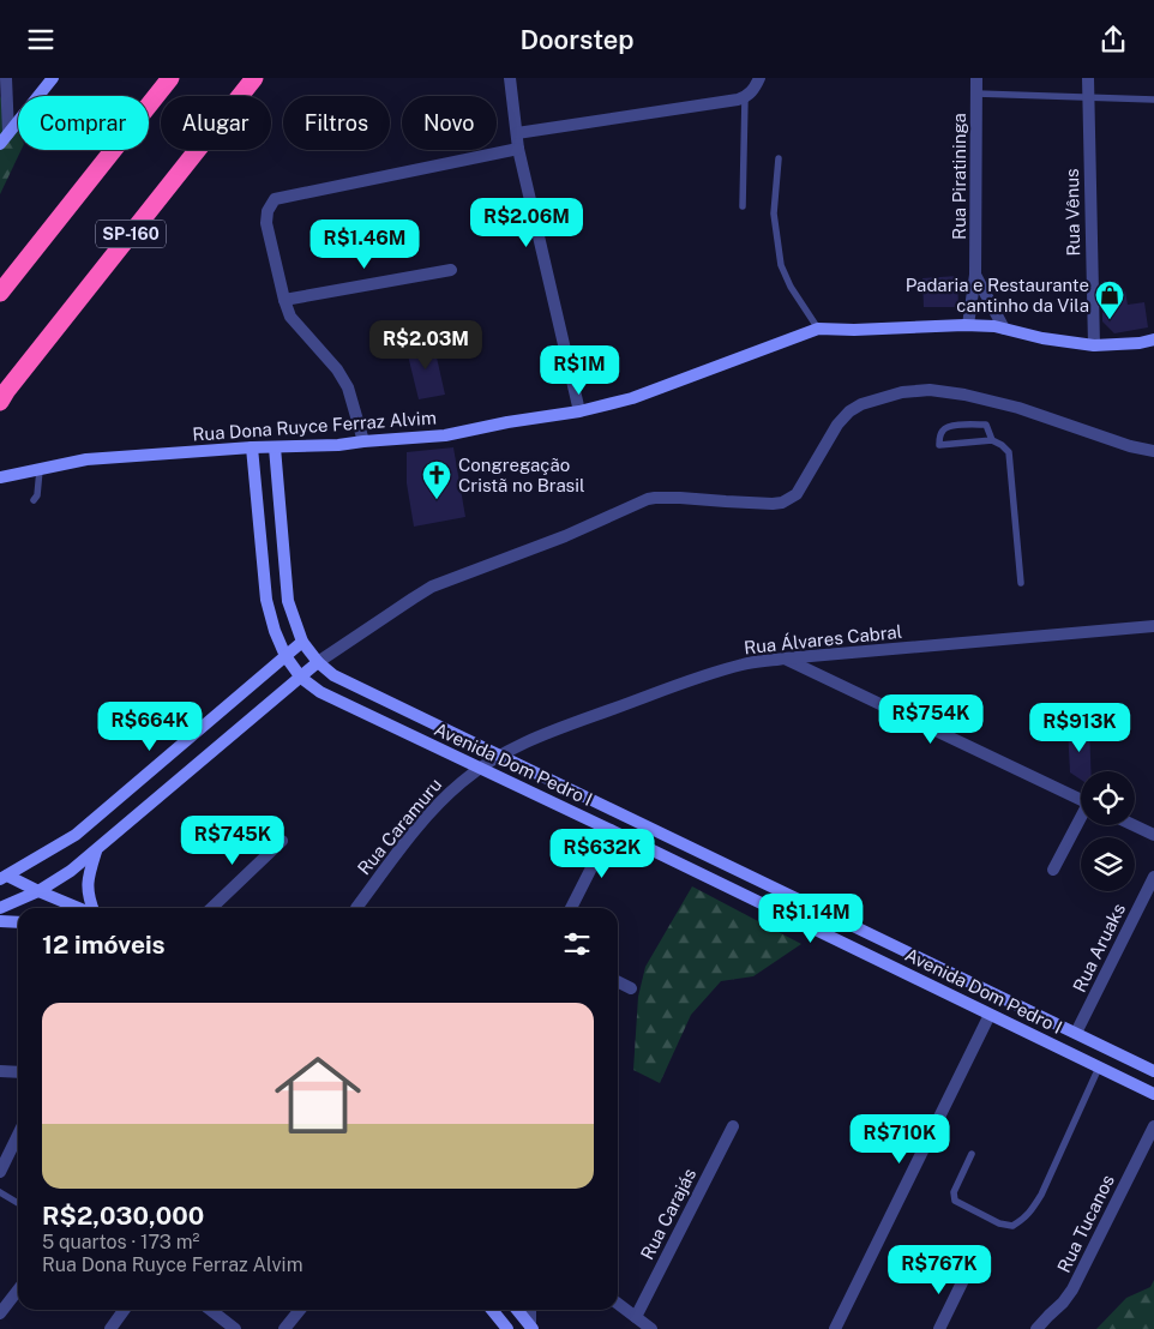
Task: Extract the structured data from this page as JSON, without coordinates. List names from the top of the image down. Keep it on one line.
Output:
{"streets":{"highway":["SP-160"],"street":["Rua Piratininga","Rua Vênus","Rua Dona Ruyce Ferraz Alvim","Rua Álvares Cabral","Avenida Dom Pedro I","Rua Caramuru","Rua Aruaks","Rua Carajás","Rua Tucanos"]},"crossings":[["Rua Piratininga","Rua Dona Ruyce Ferraz Alvim"],["Rua Vênus","Rua Dona Ruyce Ferraz Alvim"],["Rua Dona Ruyce Ferraz Alvim","Avenida Dom Pedro I"],["Rua Álvares Cabral","Avenida Dom Pedro I"],["Rua Álvares Cabral","Rua Caramuru"],["Avenida Dom Pedro I","Rua Caramuru"],["Avenida Dom Pedro I","Rua Aruaks"]],"places":{"shop":["Padaria e Restaurante cantinho da Vila"],"church":["Congregação Cristã no Brasil"]},"page":{"header":"Doorstep","chip":["Comprar","Alugar","Filtros","Novo"],"price":["R$2.06M","R$1.46M","R$2.03M","R$1M","R$754K","R$664K","R$913K","R$745K","R$632K","R$1.14M","R$710K","R$767K"],"heading":"12 imóveis","list":[{"name":"R$2,030,000","note":"5 quartos · 173 m² · Rua Dona Ruyce Ferraz Alvim"}]}}
